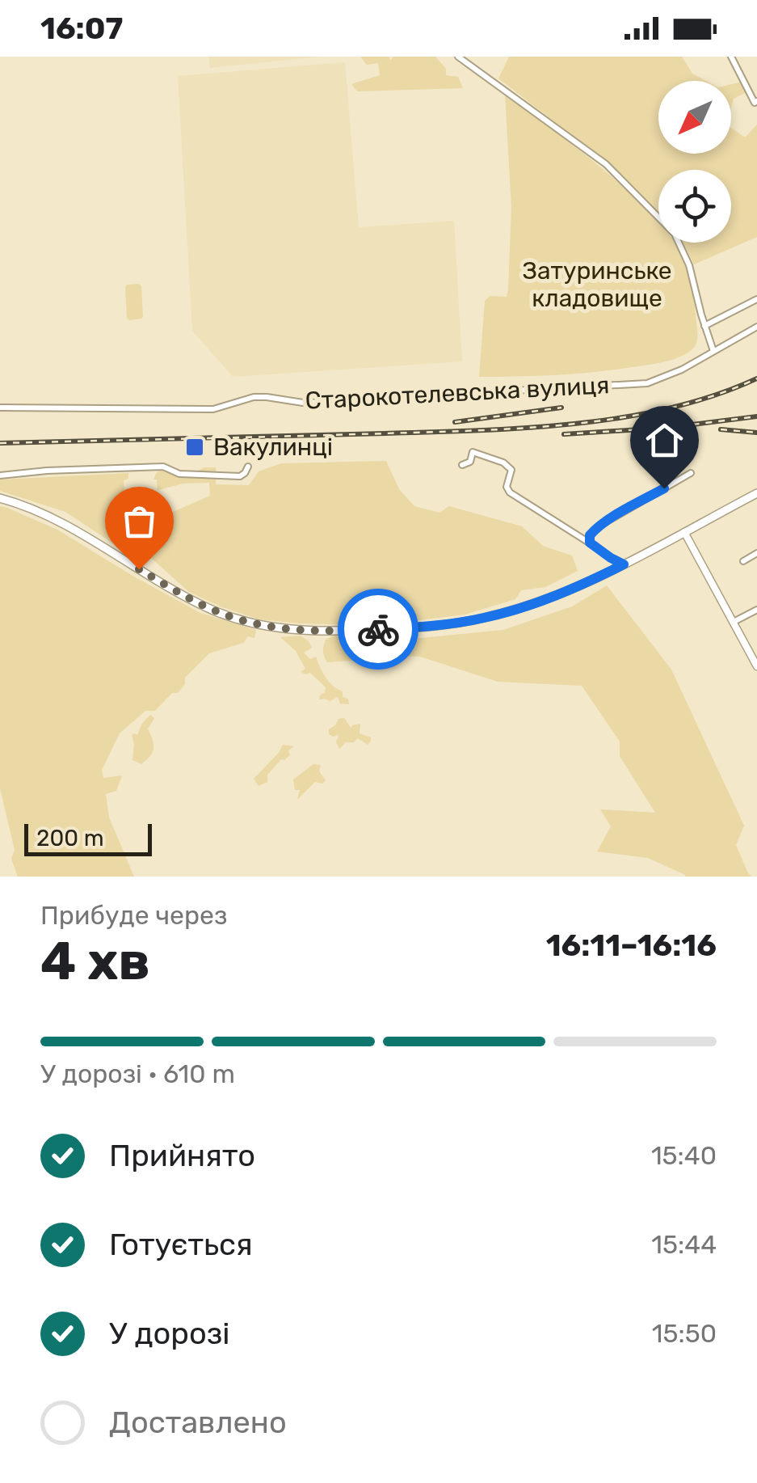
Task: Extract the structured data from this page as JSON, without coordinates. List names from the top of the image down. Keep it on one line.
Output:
{"streets":{"street":["Старокотелевська вулиця"]},"parks":["Затуринське кладовище"],"places":{"transit":["Вакулинці"]},"scale_bar":"200 m","north":"bottom left","page":{"status":"16:07","scale":"200 m","heading":["4 хв","Прибуде через","16:11–16:16"],"bar":"У дорозі · 610 m","list":[["Прийнято","15:40"],["Готується","15:44"],["У дорозі","15:50"],"Доставлено"]}}
